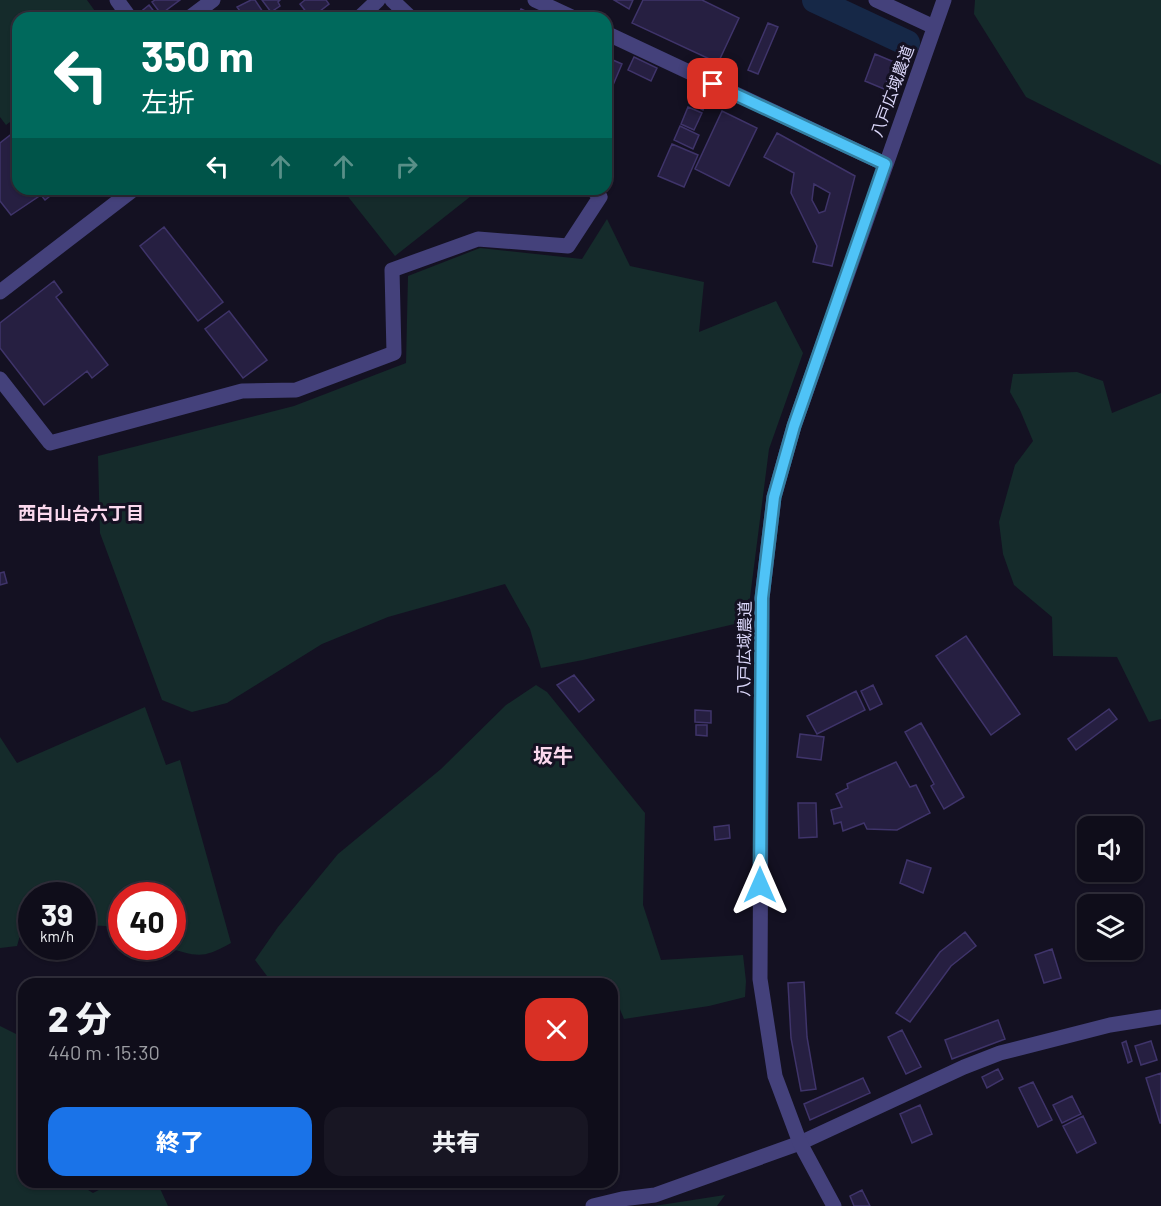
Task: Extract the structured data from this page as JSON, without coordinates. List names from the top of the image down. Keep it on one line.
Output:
{"streets":{"street":["八戸広域農道"]},"districts":["西白山台六丁目","坂牛"],"page":{"turn":["350 m","左折"],"speed":"39 km/h","limit":"40","heading":["2 分","440 m · 15:30"],"buttons":["終了","共有"]}}
